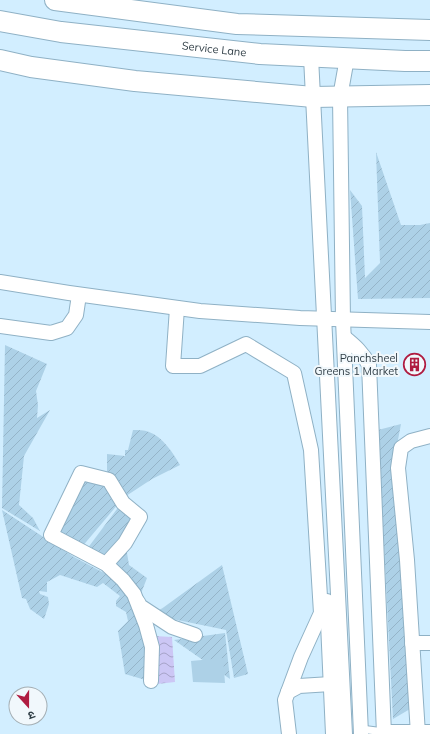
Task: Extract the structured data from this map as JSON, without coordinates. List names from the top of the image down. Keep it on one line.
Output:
{"streets":{"street":["Service Lane"]},"places":{"building":["Panchsheel Greens 1 Market"]},"north":"bottom"}
